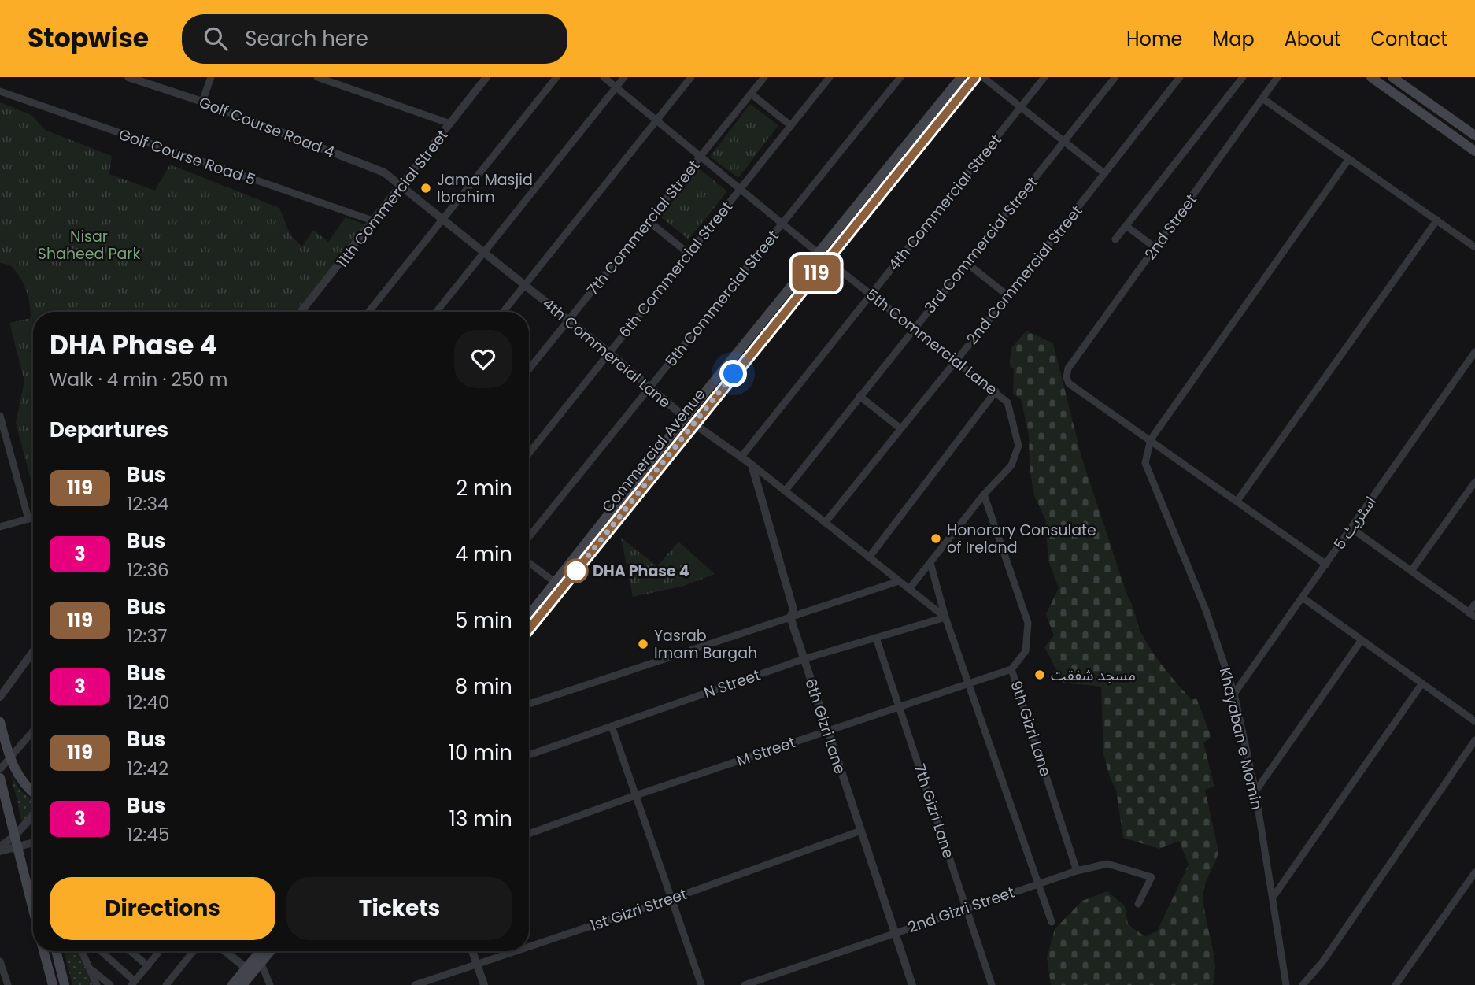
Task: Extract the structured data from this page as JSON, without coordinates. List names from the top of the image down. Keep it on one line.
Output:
{"streets":{"main road":["Commercial Avenue"],"street":["Golf Course Road 4","Golf Course Road 5","11th Commercial Street","4th Commercial Street","2nd Street","7th Commercial Street","3rd Commercial Street","6th Commercial Street","2nd Commercial Street","5th Commercial Street","5th Commercial Lane","4th Commercial Lane","اسٹریٹ 5","N Street","6th Gizri Lane","9th Gizri Lane","Khayaban e Momin","M Street","7th Gizri Lane","1st Gizri Street","2nd Gizri Street"]},"crossings":[["Golf Course Road 4","11th Commercial Street"],["Golf Course Road 4","4th Commercial Lane"],["Golf Course Road 5","11th Commercial Street"],["11th Commercial Street","4th Commercial Lane"],["4th Commercial Street","5th Commercial Lane"],["4th Commercial Street","4th Commercial Lane"],["2nd Street","Khayaban e Momin"],["7th Commercial Street","5th Commercial Lane"],["7th Commercial Street","4th Commercial Lane"],["3rd Commercial Street","5th Commercial Lane"],["3rd Commercial Street","4th Commercial Lane"],["6th Commercial Street","5th Commercial Lane"],["6th Commercial Street","4th Commercial Lane"],["2nd Commercial Street","5th Commercial Lane"],["2nd Commercial Street","4th Commercial Lane"],["5th Commercial Street","5th Commercial Lane"],["5th Commercial Street","4th Commercial Lane"],["5th Commercial Lane","4th Commercial Lane"],["5th Commercial Lane","Commercial Avenue"],["5th Commercial Lane","9th Gizri Lane"],["4th Commercial Lane","Commercial Avenue"],["4th Commercial Lane","N Street"],["4th Commercial Lane","6th Gizri Lane"],["اسٹریٹ 5","Khayaban e Momin"],["N Street","6th Gizri Lane"],["N Street","7th Gizri Lane"],["6th Gizri Lane","M Street"],["6th Gizri Lane","1st Gizri Street"],["6th Gizri Lane","2nd Gizri Street"],["9th Gizri Lane","M Street"],["9th Gizri Lane","2nd Gizri Street"],["M Street","7th Gizri Lane"],["7th Gizri Lane","2nd Gizri Street"]],"parks":["Nisar Shaheed Park"],"places":["Jama Masjid Ibrahim","Honorary Consulate of Ireland","DHA Phase 4","Yasrab Imam Bargah","مسجد شفقت"],"lines":["bus line 119"],"page":{"header":"Stopwise","search":"Search here","nav":["Home","Map","About","Contact"],"on_map":"119","heading":[["DHA Phase 4","Walk · 4 min · 250 m"],"Departures"],"list":[{"mark":"119","name":"Bus","note":"12:34","value":"2 min"},{"mark":"3","name":"Bus","note":"12:36","value":"4 min"},{"mark":"119","name":"Bus","note":"12:37","value":"5 min"},{"mark":"3","name":"Bus","note":"12:40","value":"8 min"},{"mark":"119","name":"Bus","note":"12:42","value":"10 min"},{"mark":"3","name":"Bus","note":"12:45","value":"13 min"}],"buttons":["Directions","Tickets"]}}
